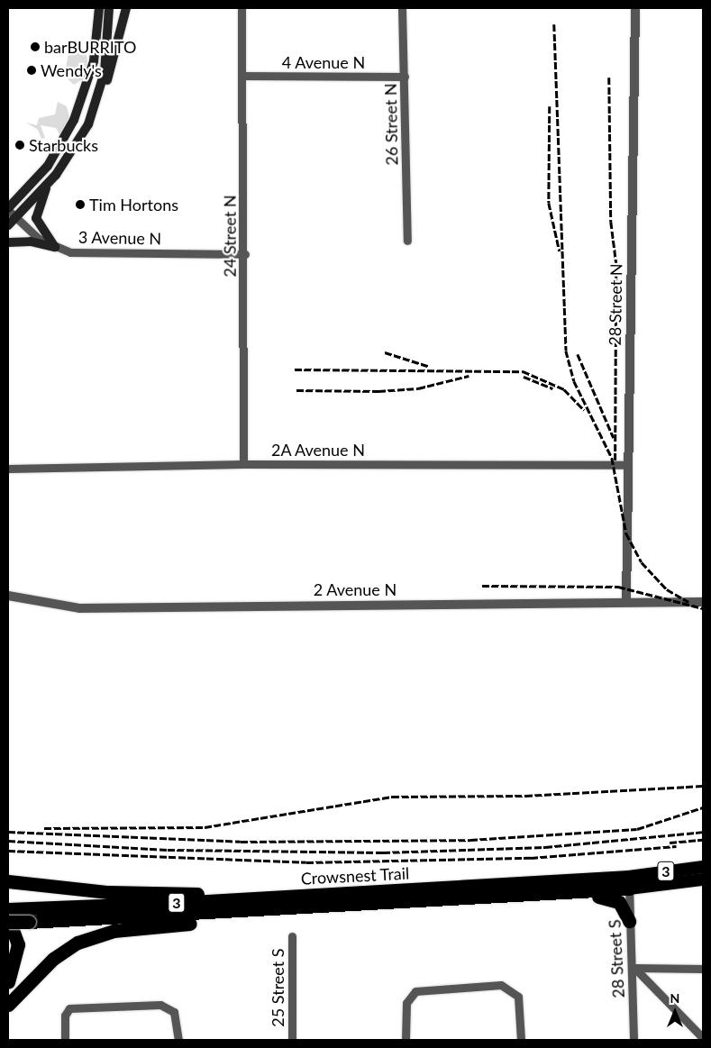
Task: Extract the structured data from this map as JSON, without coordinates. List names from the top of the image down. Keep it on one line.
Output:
{"streets":{"highway":["3","Crowsnest Trail"],"street":["4 Avenue N","26 Street N","24 Street N","3 Avenue N","28 Street N","2A Avenue N","2 Avenue N","28 Street S","25 Street S"]},"crossings":[["4 Avenue N","26 Street N"],["4 Avenue N","24 Street N"],["24 Street N","3 Avenue N"],["24 Street N","2A Avenue N"],["28 Street N","2A Avenue N"],["28 Street N","2 Avenue N"],["Crowsnest Trail","28 Street S"]],"places":["barBURRITO","Wendy's","Starbucks","Tim Hortons"],"north":"top"}
